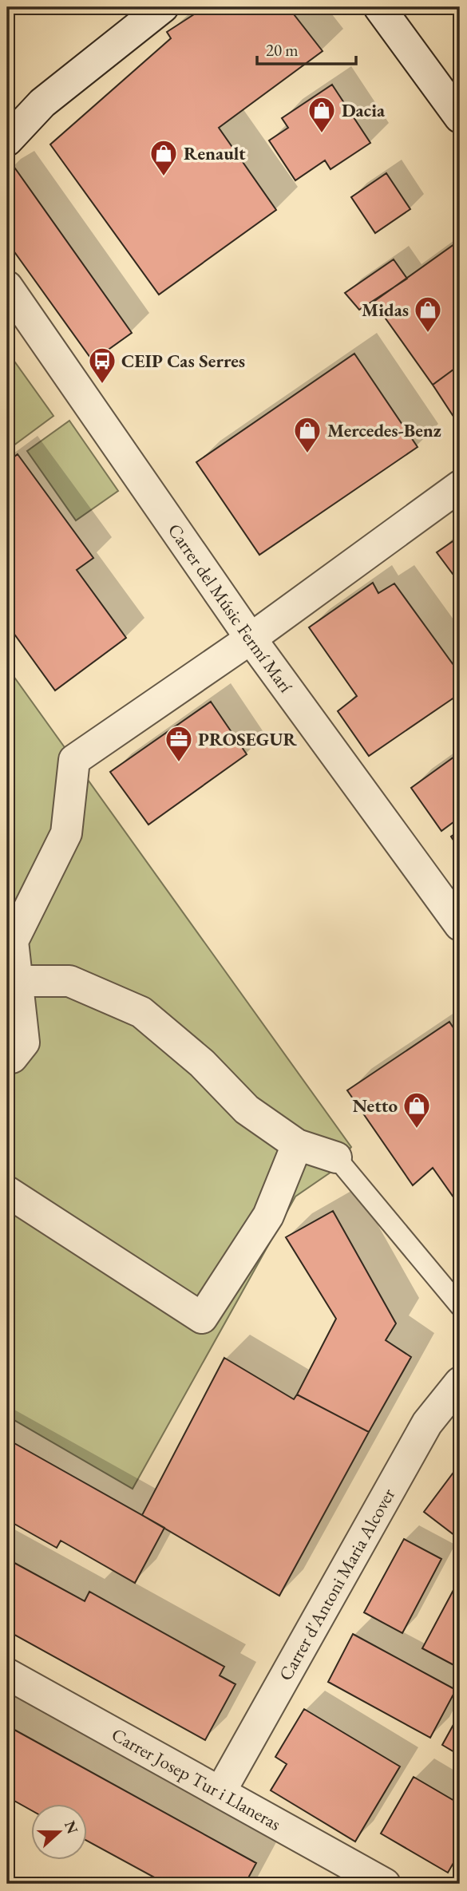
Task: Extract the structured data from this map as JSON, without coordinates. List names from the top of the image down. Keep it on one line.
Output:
{"streets":{"street":["Carrer del Músic Fermí Marí","Carrer d'Antoni Maria Alcover","Carrer Josep Tur i Llaneras"]},"crossings":[["Carrer d'Antoni Maria Alcover","Carrer Josep Tur i Llaneras"]],"places":{"shop":["Dacia","Renault","Midas","Mercedes-Benz","Netto"],"bus stop":["CEIP Cas Serres"],"office":["PROSEGUR"]},"scale_bar":"20 m","north":"right"}
